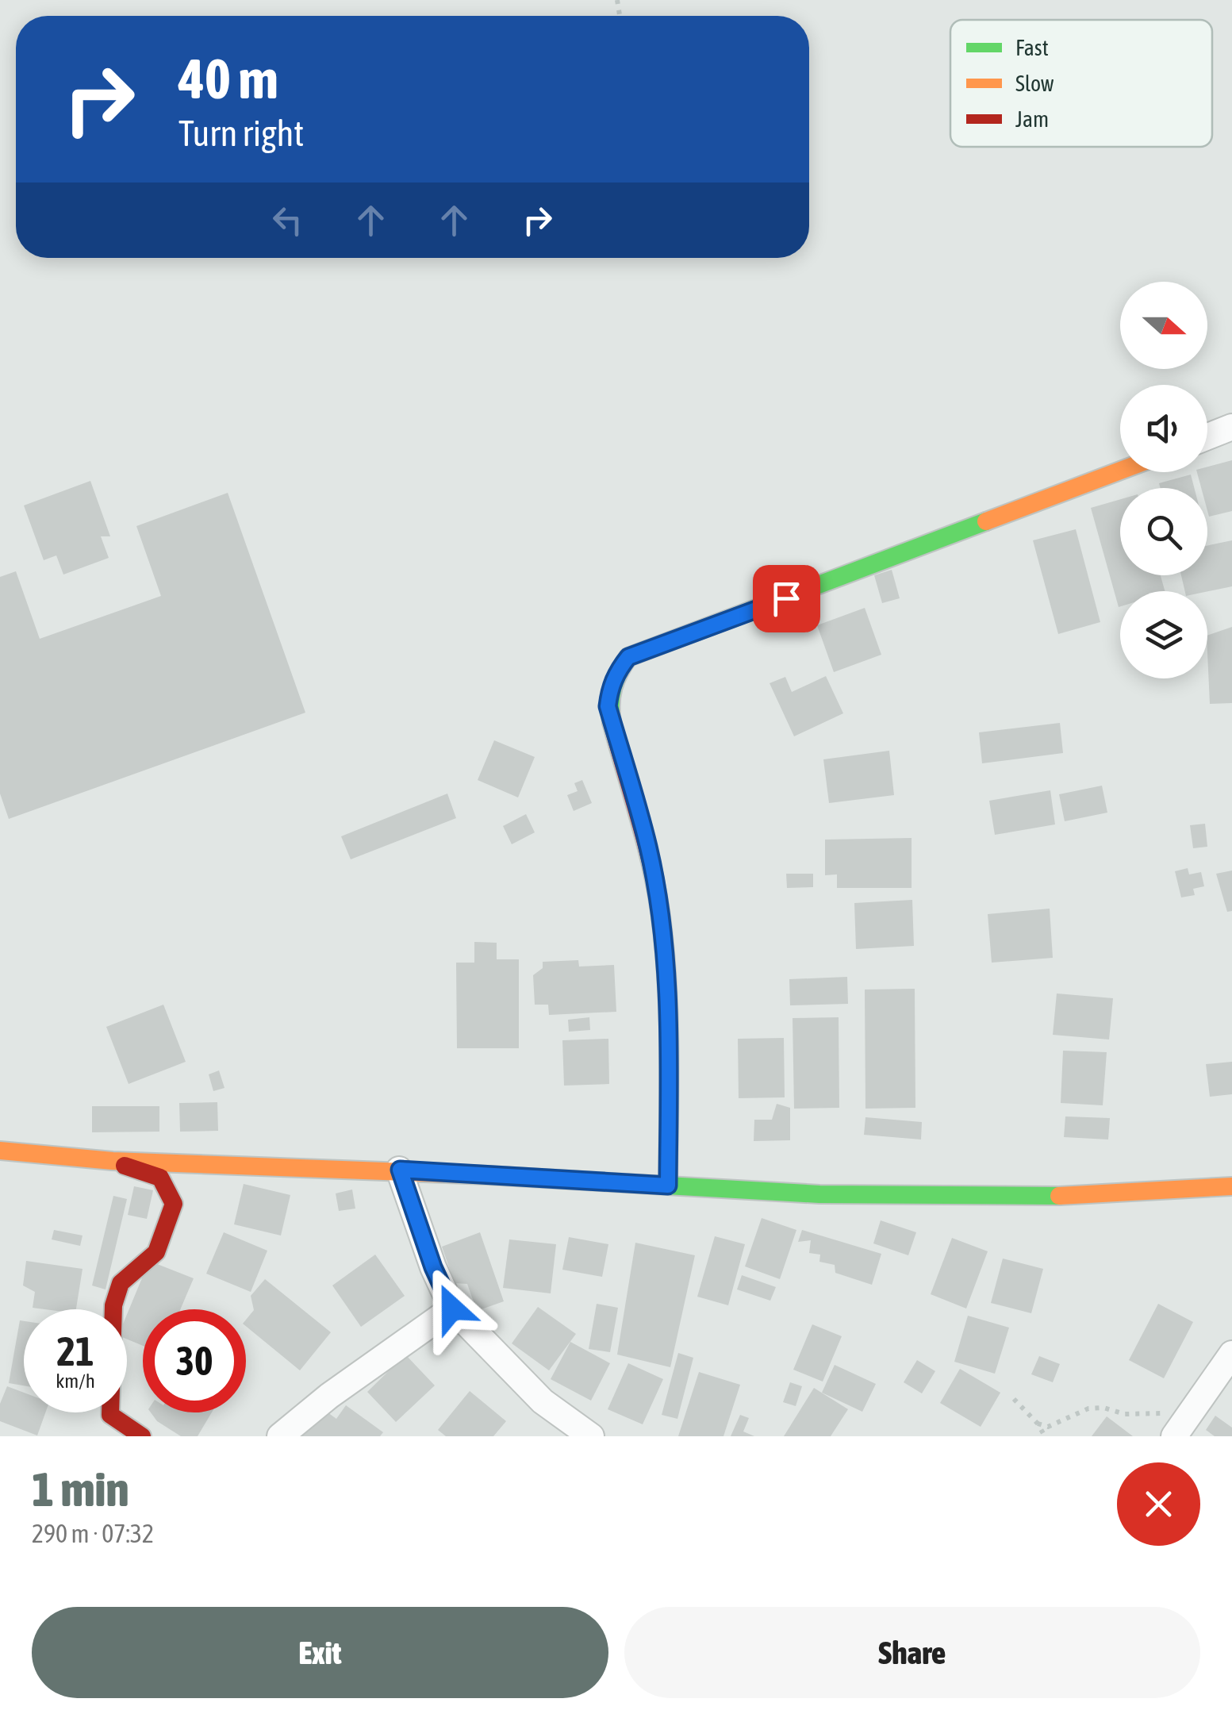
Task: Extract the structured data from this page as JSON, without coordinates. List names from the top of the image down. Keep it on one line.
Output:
{"legend":["Fast","Slow","Jam"],"north":"right","page":{"turn":["40 m","Turn right"],"speed":"21 km/h","limit":"30","heading":["1 min","290 m · 07:32"],"buttons":["Exit","Share"]}}
